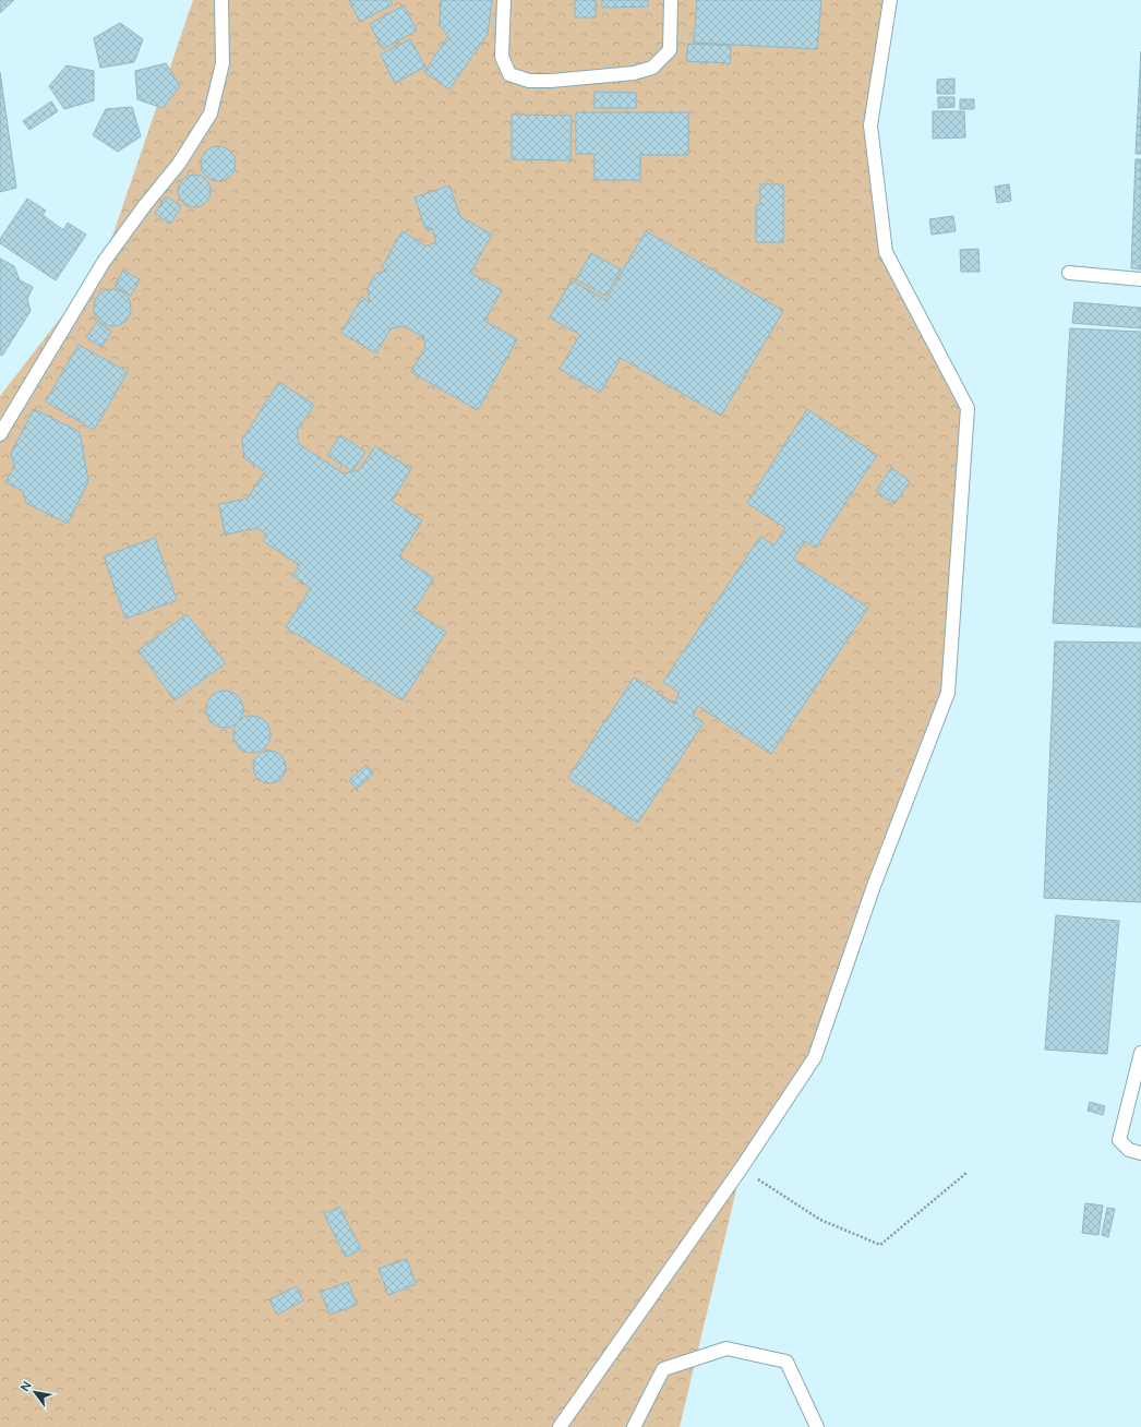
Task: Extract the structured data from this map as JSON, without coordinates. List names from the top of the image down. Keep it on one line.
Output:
{"north":"top left"}
